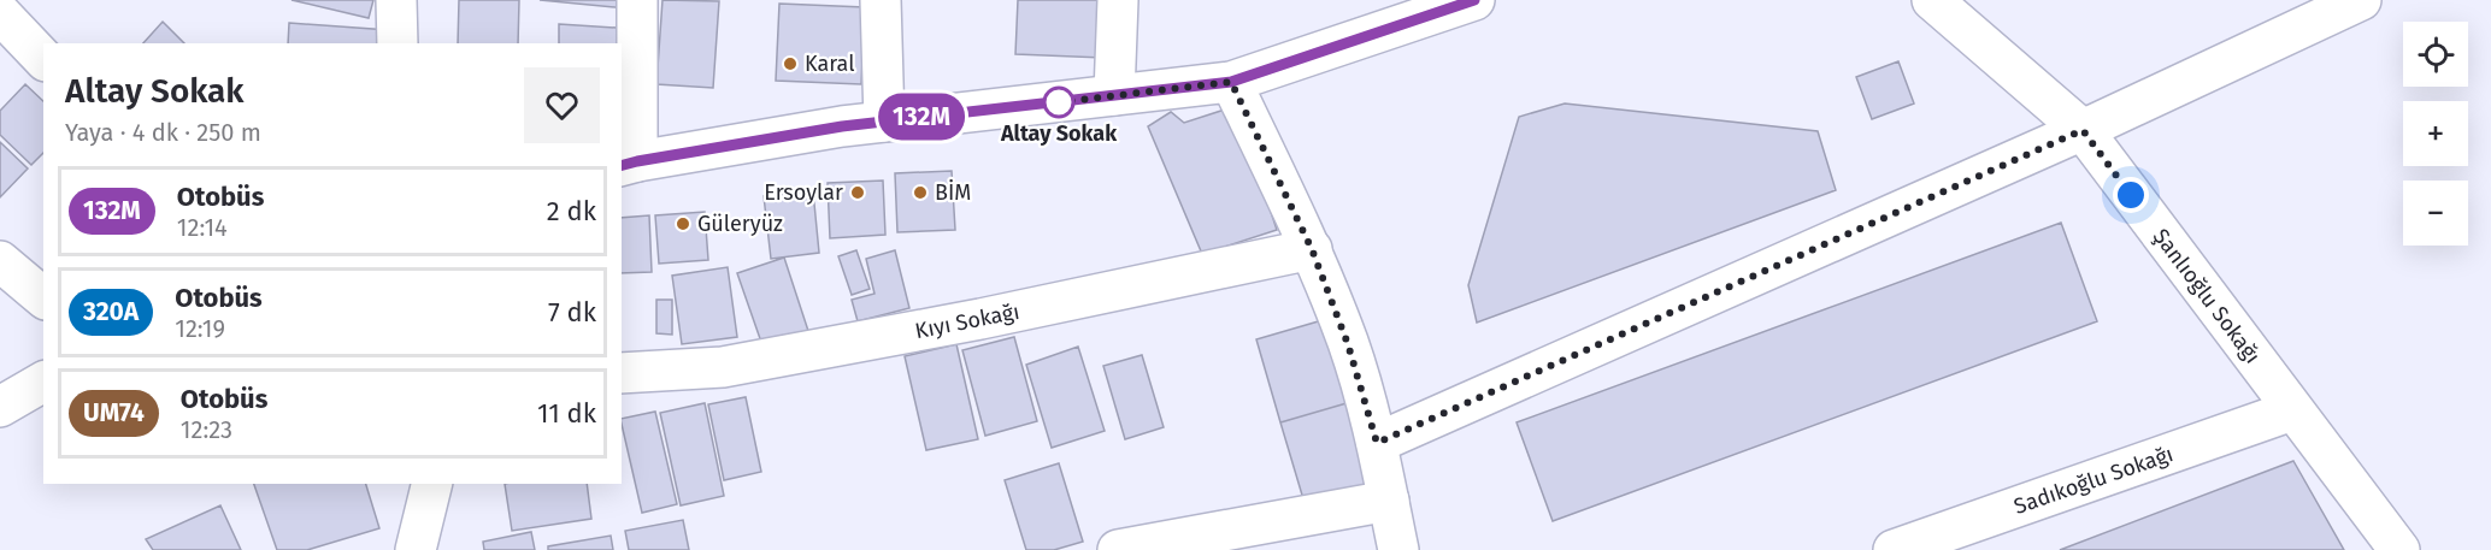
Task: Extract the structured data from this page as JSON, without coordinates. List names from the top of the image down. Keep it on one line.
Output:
{"streets":{"street":["Şanlıoğlu Sokağı","Kıyı Sokağı","Sadıkoğlu Sokağı"]},"crossings":[["Şanlıoğlu Sokağı","Sadıkoğlu Sokağı"]],"places":["Karal","Altay Sokak","Ersoylar","BİM","Güleryüz"],"lines":["bus line 132M"],"page":{"on_map":"132M","map_buttons":["+","−"],"heading":["Altay Sokak","Yaya · 4 dk · 250 m"],"list":[{"mark":"132M","name":"Otobüs","note":"12:14","value":"2 dk"},{"mark":"320A","name":"Otobüs","note":"12:19","value":"7 dk"},{"mark":"UM74","name":"Otobüs","note":"12:23","value":"11 dk"}]}}
